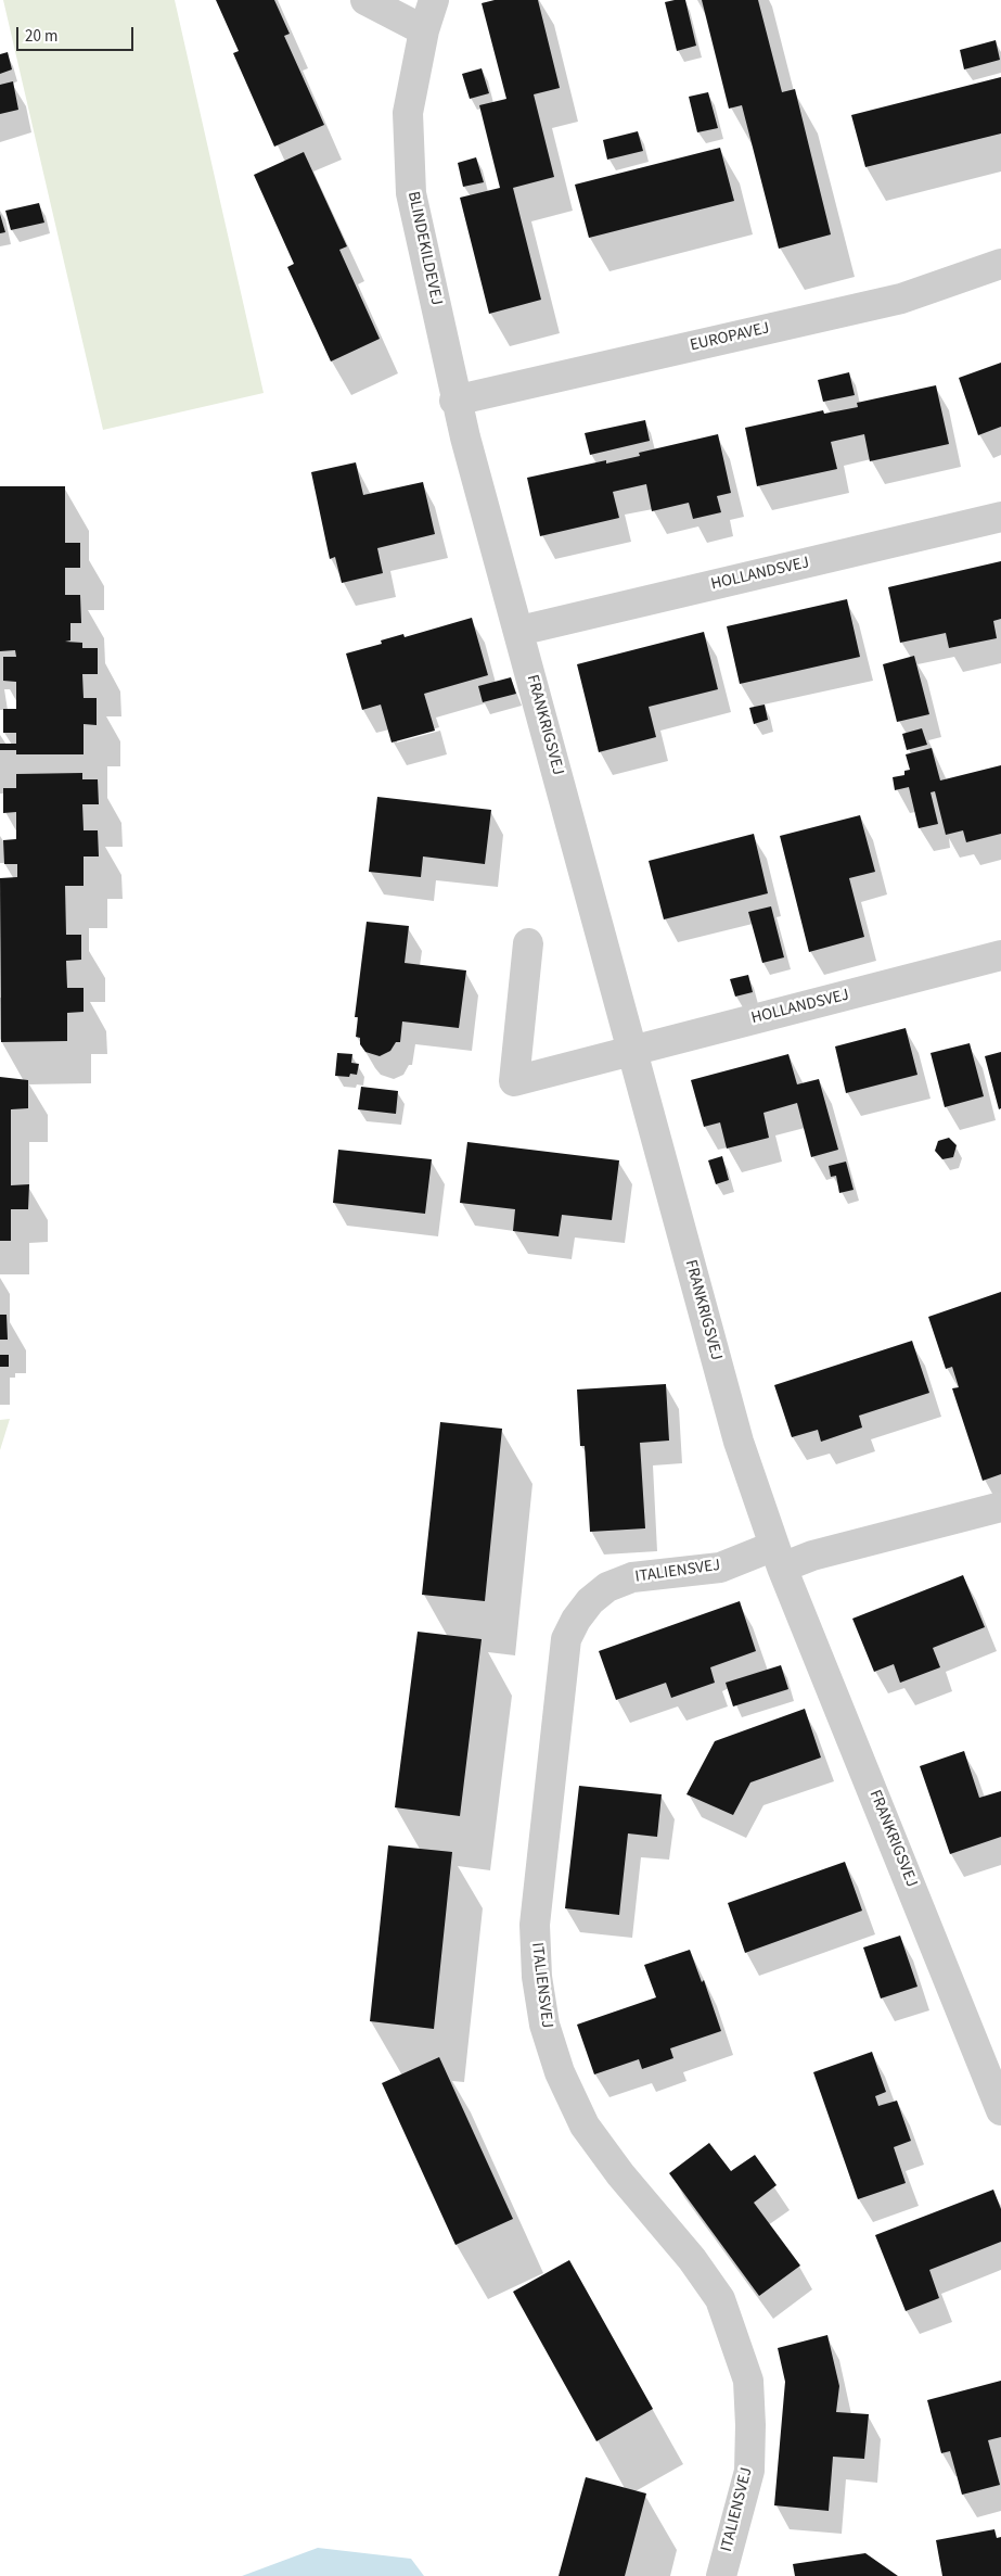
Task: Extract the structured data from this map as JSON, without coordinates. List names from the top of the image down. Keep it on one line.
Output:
{"streets":{"street":["BLINDEKILDEVEJ","EUROPAVEJ","HOLLANDSVEJ","FRANKRIGSVEJ","ITALIENSVEJ"]},"crossings":[["BLINDEKILDEVEJ","EUROPAVEJ"],["BLINDEKILDEVEJ","FRANKRIGSVEJ"],["EUROPAVEJ","FRANKRIGSVEJ"],["HOLLANDSVEJ","FRANKRIGSVEJ"],["FRANKRIGSVEJ","ITALIENSVEJ"]],"scale_bar":"20 m"}
